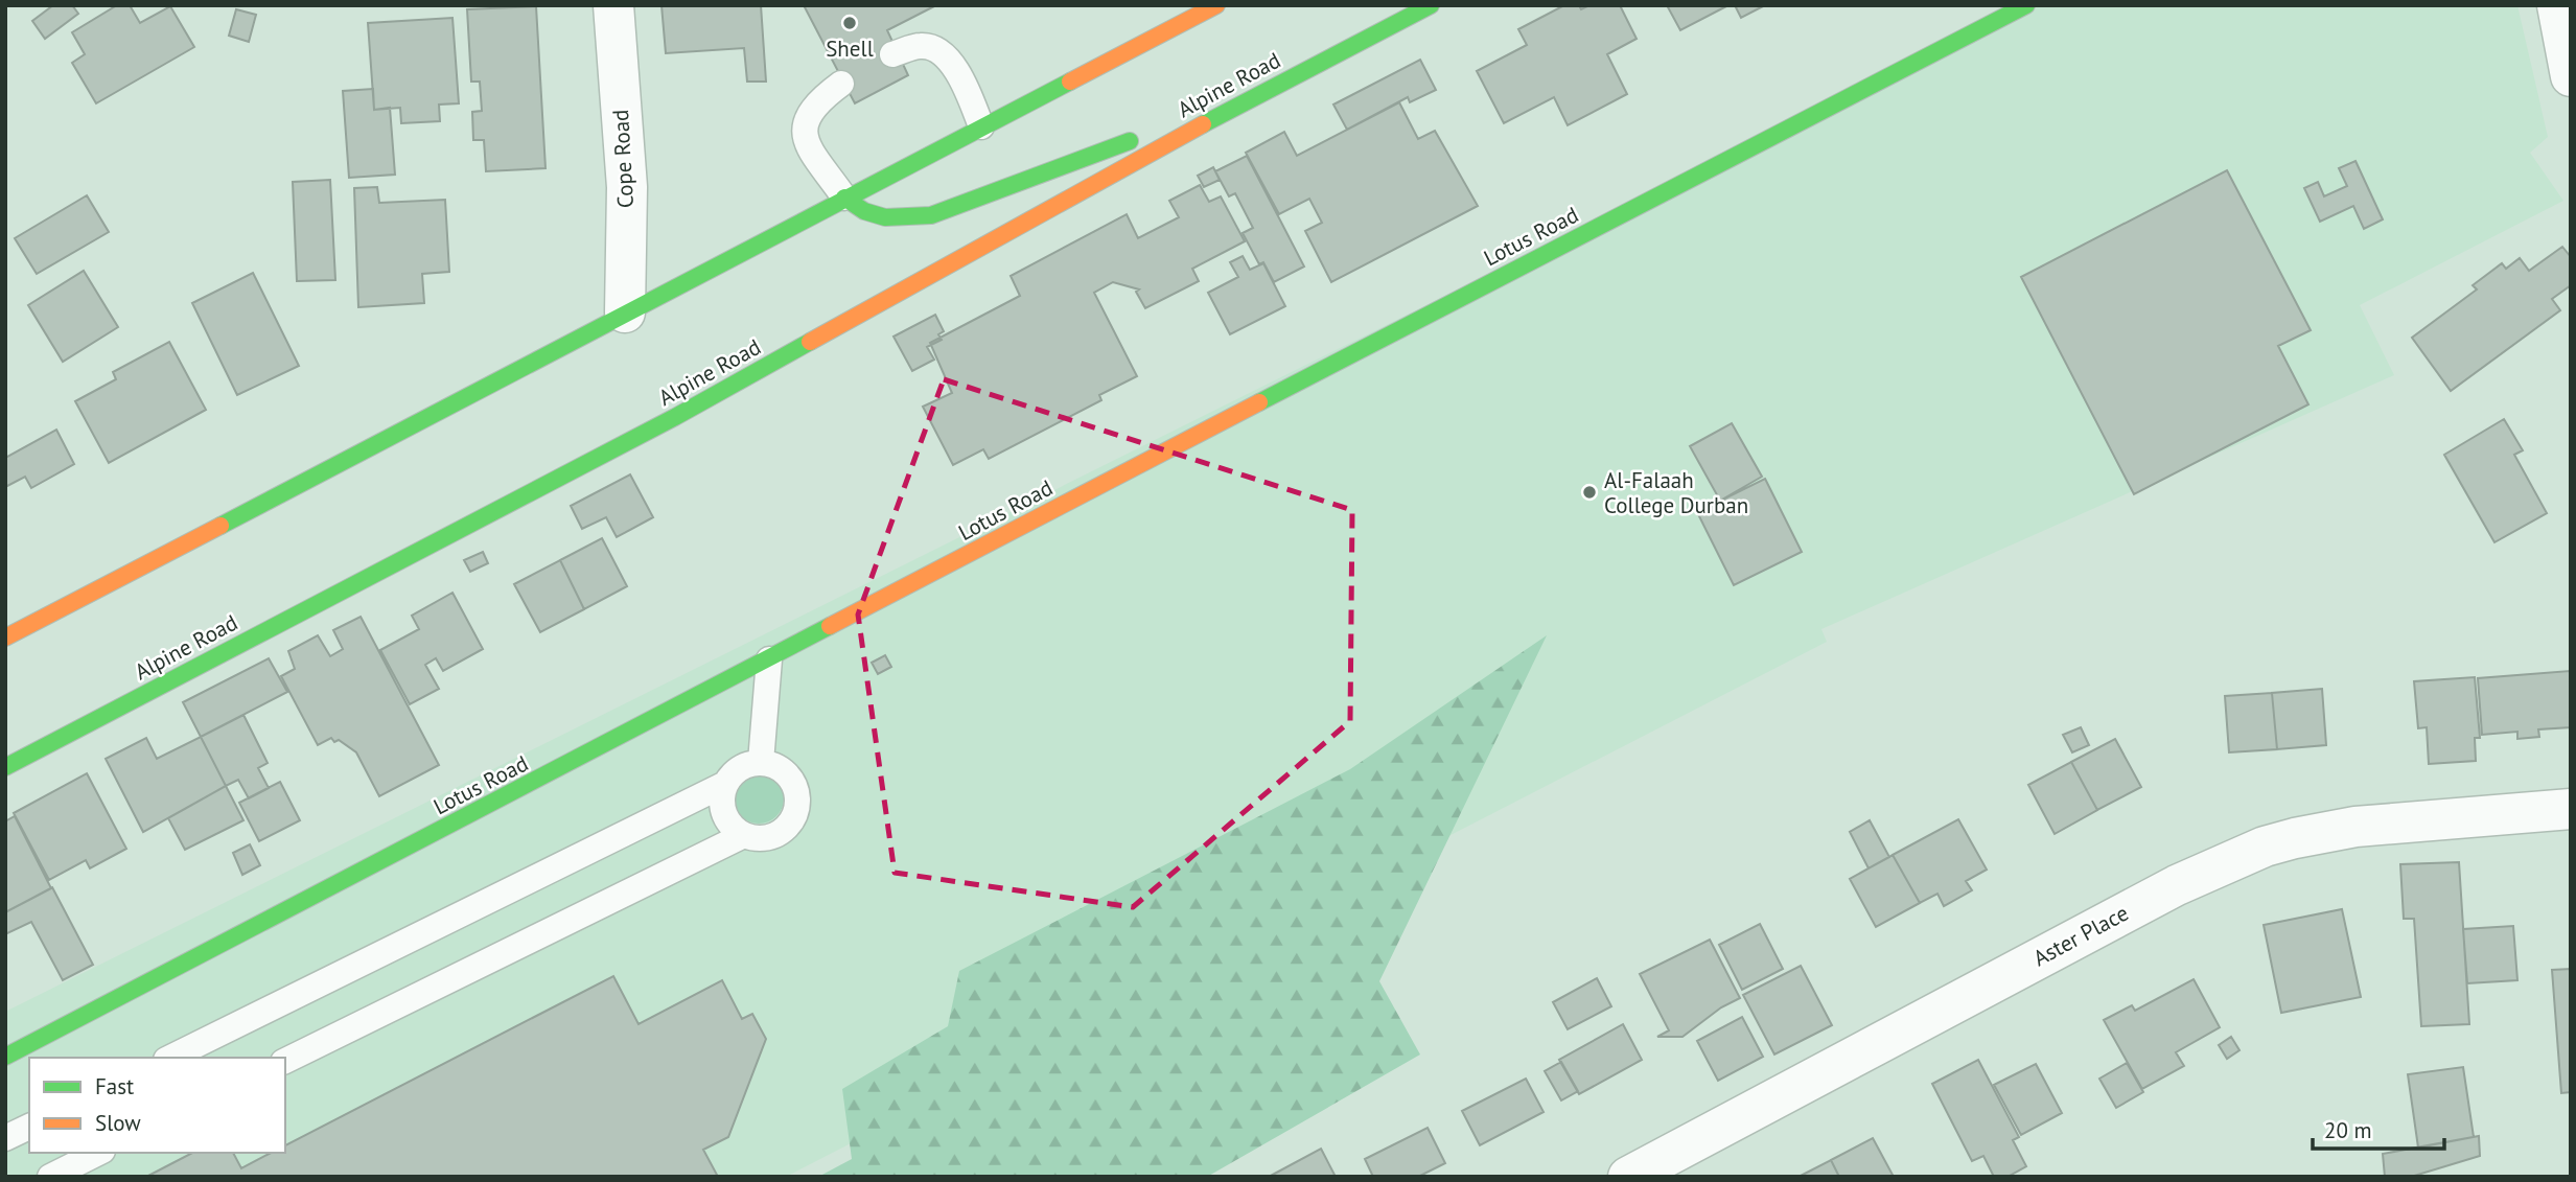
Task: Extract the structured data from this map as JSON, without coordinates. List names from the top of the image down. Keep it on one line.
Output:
{"streets":{"main road":["Alpine Road","Lotus Road"],"street":["Cope Road","Aster Place"]},"places":["Shell","Al-Falaah College Durban"],"legend":["Fast","Slow"],"scale_bar":"20 m"}
